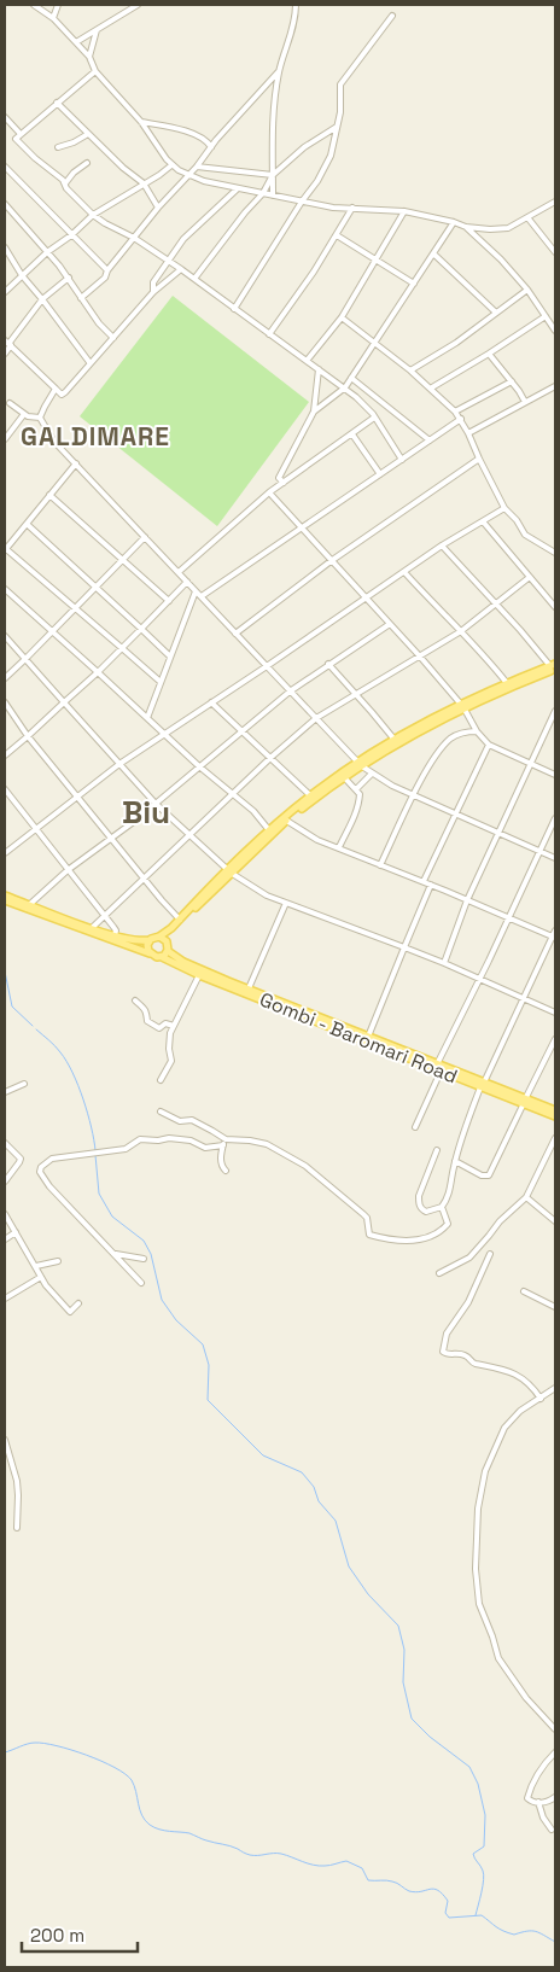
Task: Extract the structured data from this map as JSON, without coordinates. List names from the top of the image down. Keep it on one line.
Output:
{"streets":{"main road":["Gombi - Baromari Road"]},"districts":["GALDIMARE","Biu"],"scale_bar":"200 m"}
